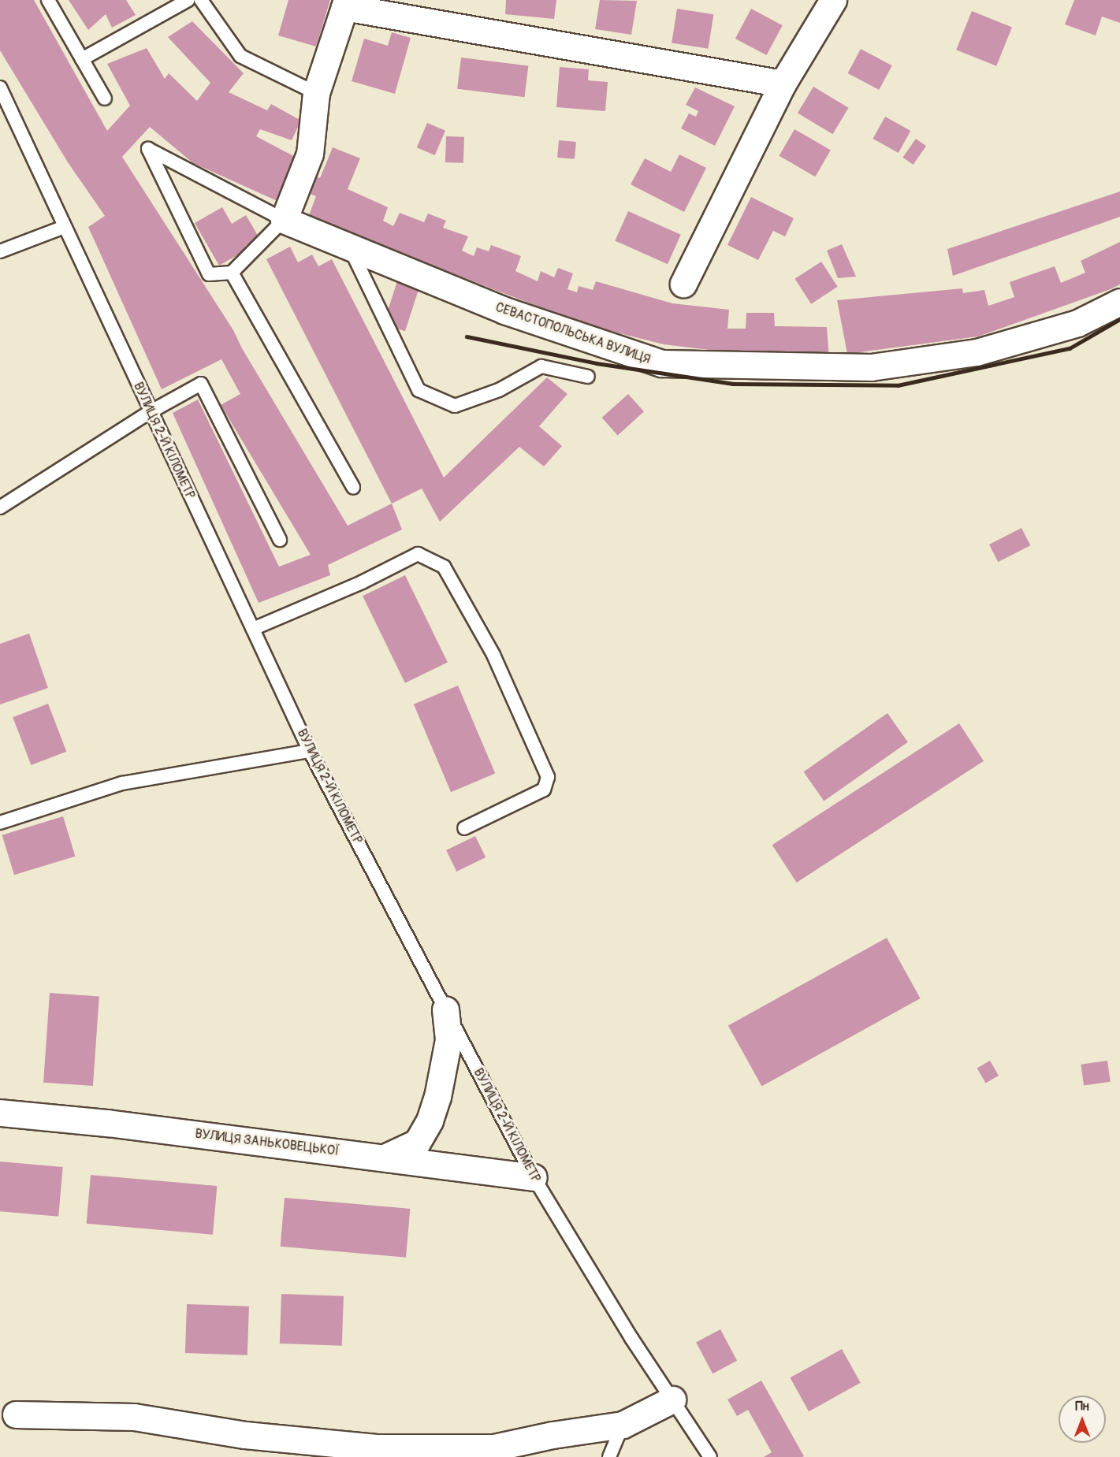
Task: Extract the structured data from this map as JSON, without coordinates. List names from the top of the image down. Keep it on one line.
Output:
{"streets":{"street":["СЕВАСТОПОЛЬСЬКА ВУЛИЦЯ","ВУЛИЦЯ ЗАНЬКОВЕЦЬКОЇ"],"lane":["ВУЛИЦЯ 2-Й КІЛОМЕТР"]},"crossings":[["ВУЛИЦЯ 2-Й КІЛОМЕТР","ВУЛИЦЯ ЗАНЬКОВЕЦЬКОЇ"]],"north":"top"}
